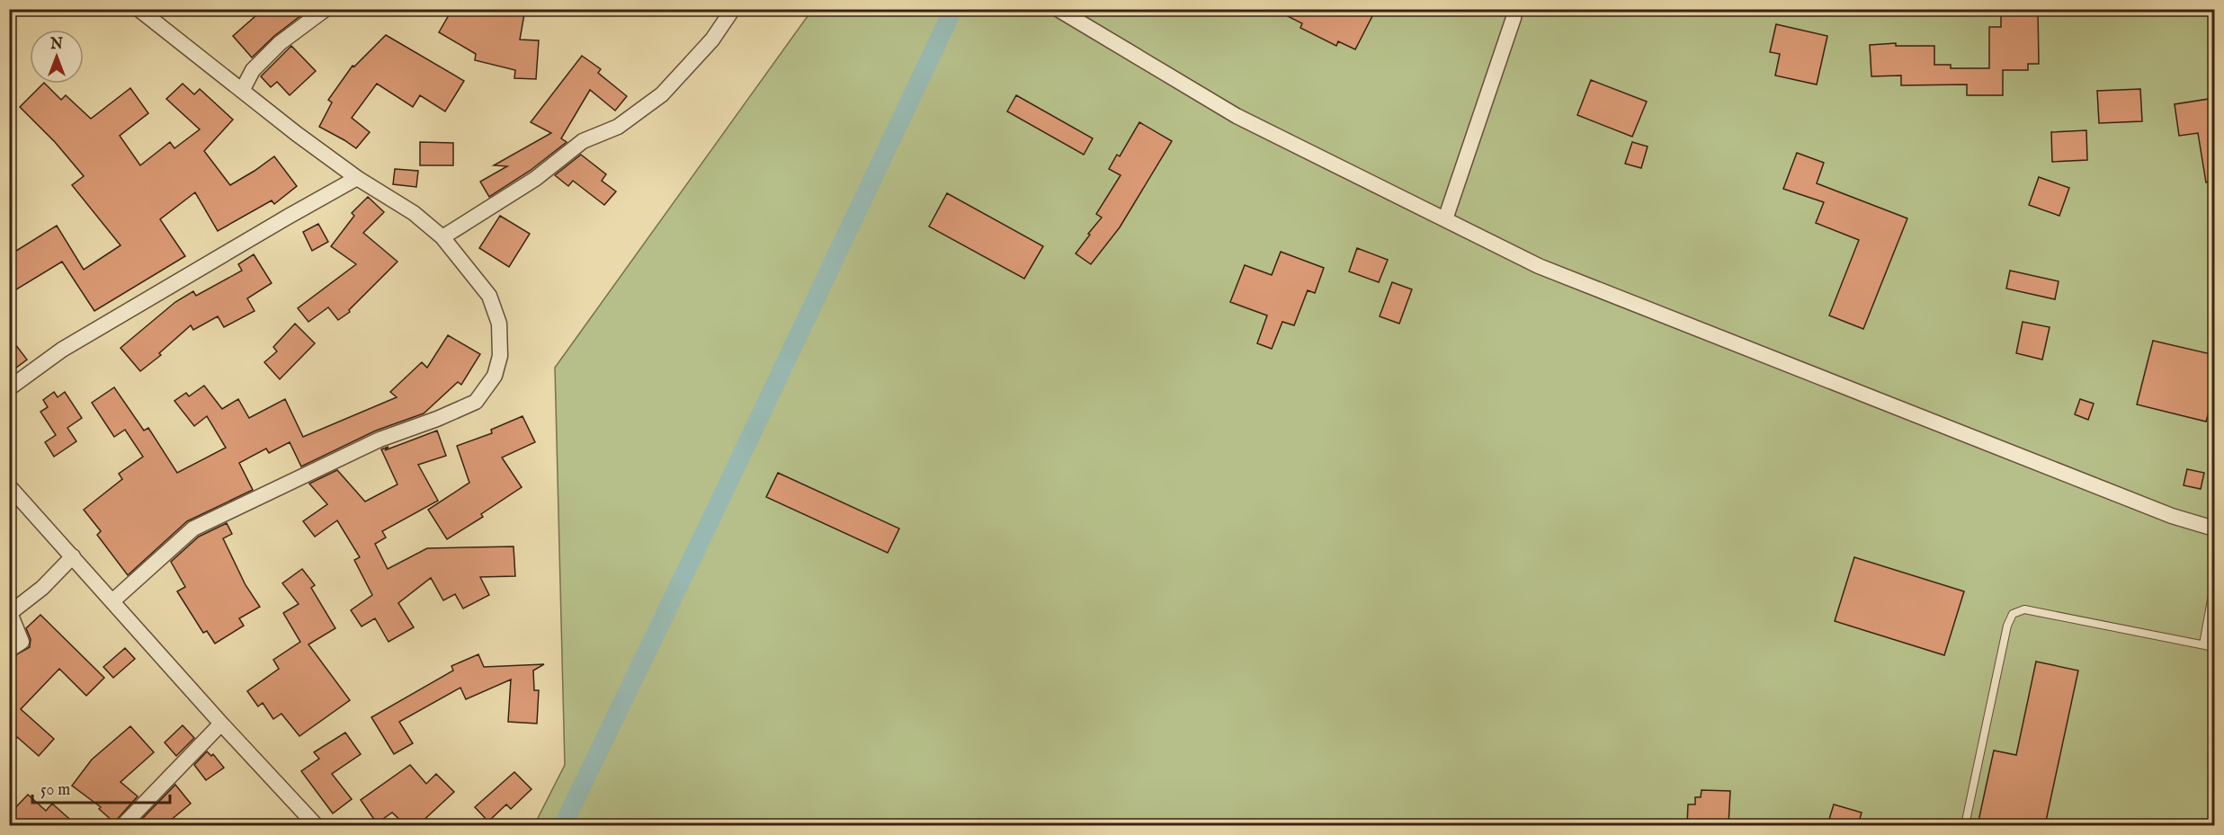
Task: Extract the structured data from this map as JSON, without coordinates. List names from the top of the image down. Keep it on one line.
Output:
{"scale_bar":"50 m","north":"top"}
